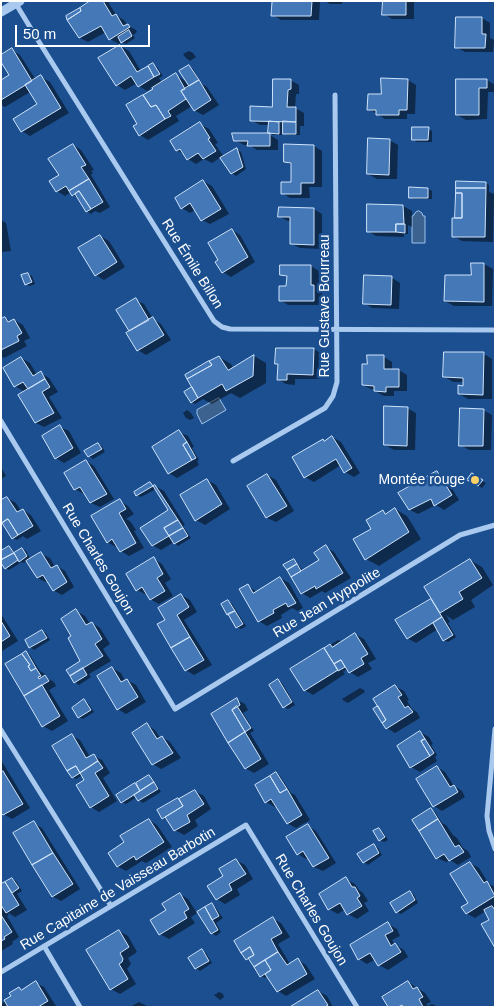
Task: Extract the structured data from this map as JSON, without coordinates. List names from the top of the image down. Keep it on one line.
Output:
{"streets":{"street":["Rue Émile Billon","Rue Gustave Bourreau","Rue Charles Goujon","Rue Jean Hyppolite","Rue Capitaine de Vaisseau Barbotin"]},"crossings":[["Rue Émile Billon","Rue Gustave Bourreau"],["Rue Charles Goujon","Rue Jean Hyppolite"],["Rue Charles Goujon","Rue Capitaine de Vaisseau Barbotin"]],"places":["Montée rouge"],"scale_bar":"50 m"}
